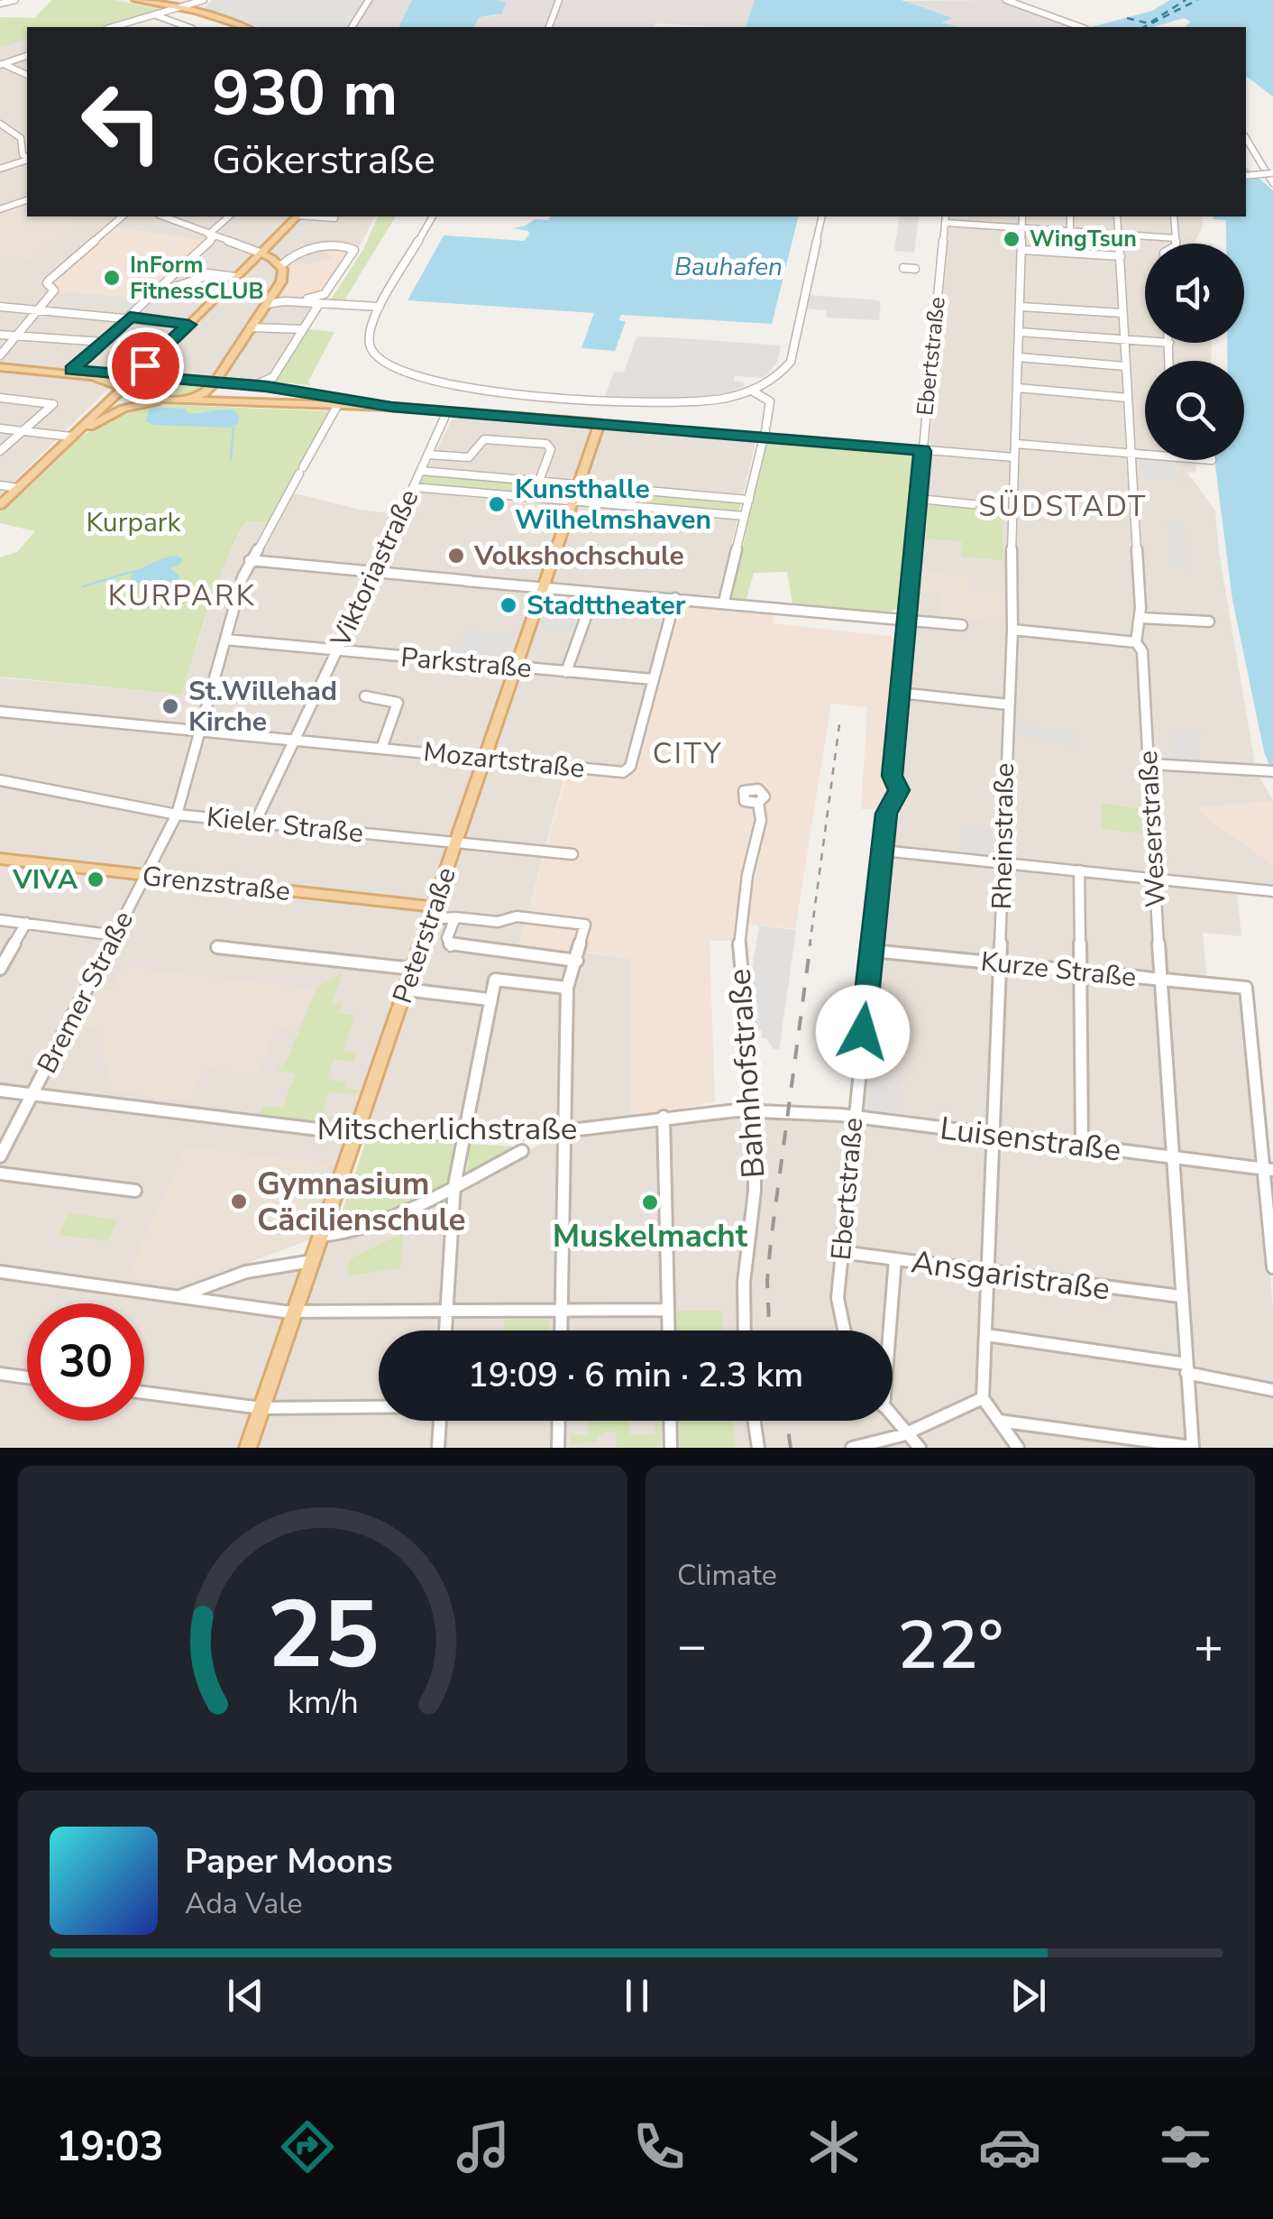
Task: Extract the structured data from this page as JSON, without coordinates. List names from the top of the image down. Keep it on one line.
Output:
{"streets":{"main road":["Grenzstraße","Peterstraße"],"street":["Ebertstraße","Viktoriastraße","Parkstraße","Mozartstraße","Kieler Straße","Weserstraße","Rheinstraße","Kurze Straße","Bremer Straße","Bahnhofstraße","Mitscherlichstraße","Luisenstraße","Ansgaristraße"]},"crossings":[["Ebertstraße","Kurze Straße"],["Ebertstraße","Luisenstraße"],["Ebertstraße","Ansgaristraße"],["Viktoriastraße","Parkstraße"],["Viktoriastraße","Mozartstraße"],["Viktoriastraße","Kieler Straße"],["Parkstraße","Mozartstraße"],["Parkstraße","Peterstraße"],["Parkstraße","Bremer Straße"],["Mozartstraße","Peterstraße"],["Mozartstraße","Bremer Straße"],["Kieler Straße","Peterstraße"],["Kieler Straße","Bremer Straße"],["Weserstraße","Kurze Straße"],["Weserstraße","Luisenstraße"],["Weserstraße","Ansgaristraße"],["Rheinstraße","Kurze Straße"],["Rheinstraße","Luisenstraße"],["Rheinstraße","Ansgaristraße"],["Grenzstraße","Peterstraße"],["Grenzstraße","Bremer Straße"],["Peterstraße","Mitscherlichstraße"],["Kurze Straße","Luisenstraße"],["Bremer Straße","Mitscherlichstraße"],["Bahnhofstraße","Mitscherlichstraße"],["Mitscherlichstraße","Luisenstraße"]],"districts":["SÜDSTADT","KURPARK","CITY"],"water":["Bauhafen"],"parks":["Kurpark"],"places":["WingTsun","InForm FitnessCLUB","Kunsthalle Wilhelmshaven","Volkshochschule","Stadttheater","St.Willehad Kirche","VIVA","Gymnasium Cäcilienschule","Muskelmacht"],"page":{"turn":["930 m","Gökerstraße"],"limit":"30","trip":"19:09 · 6 min · 2.3 km","tile":"Climate","heat":["−","22°","+"],"song":["Paper Moons","Ada Vale"],"tabs":"19:03","gauge":["25","km/h"]}}
